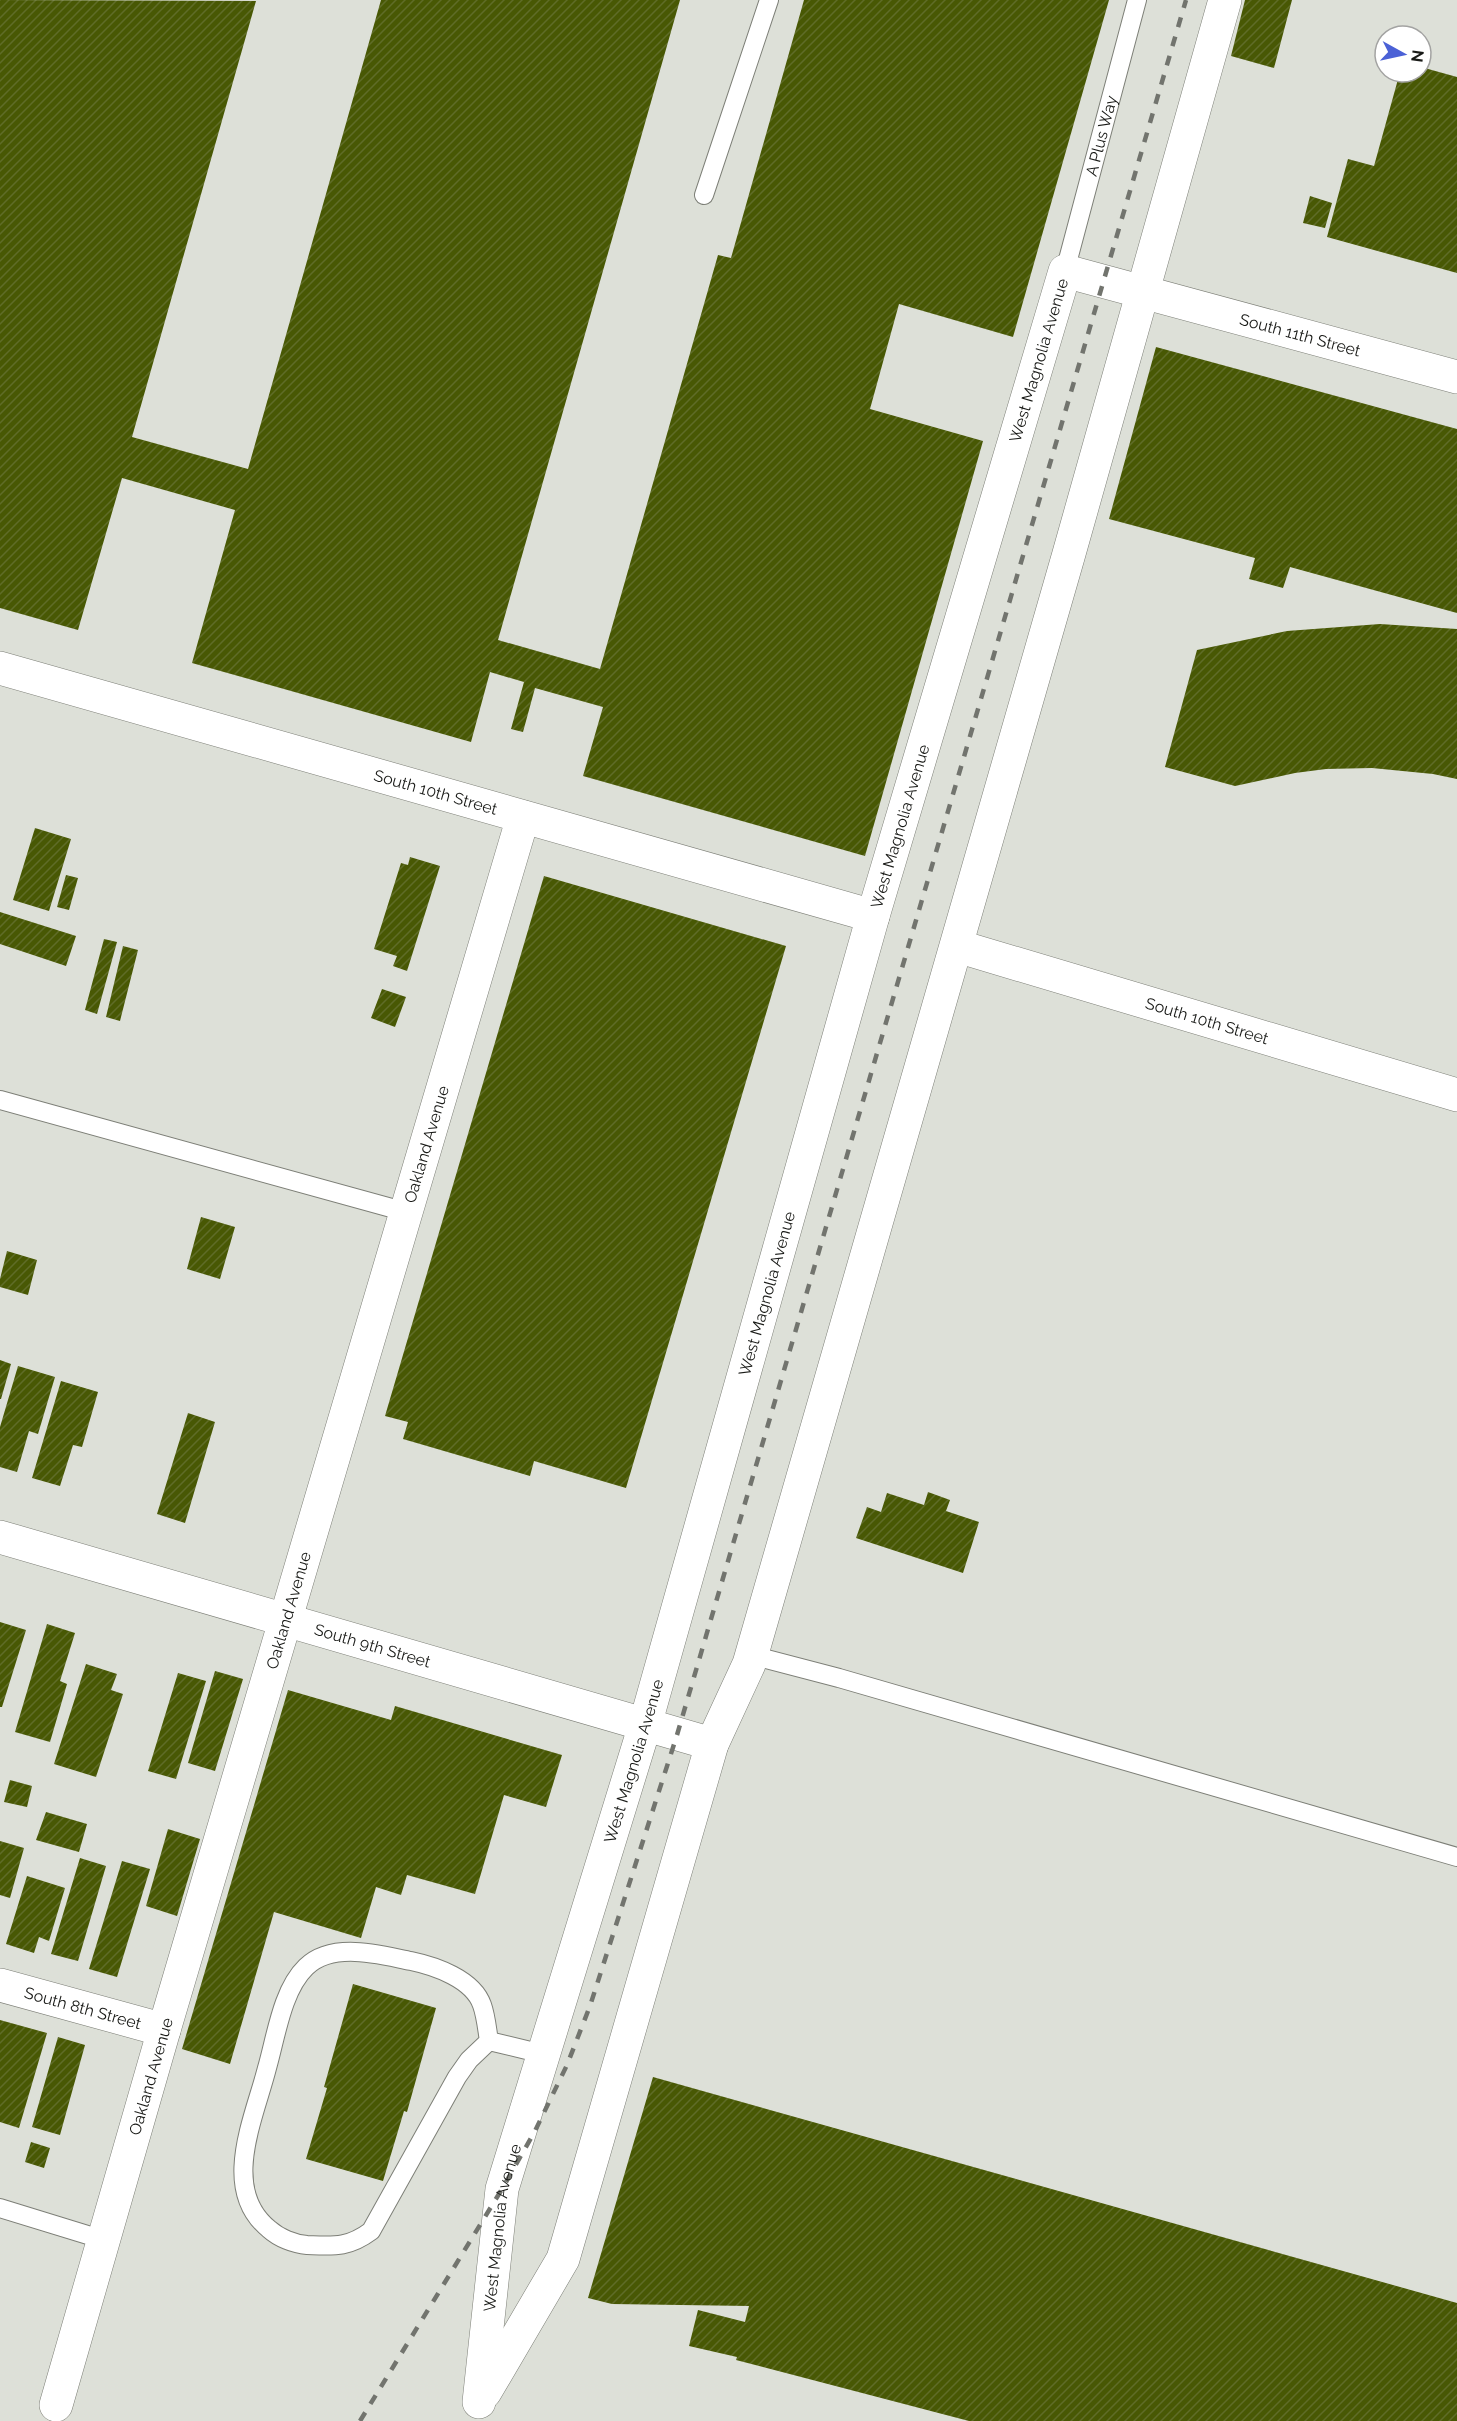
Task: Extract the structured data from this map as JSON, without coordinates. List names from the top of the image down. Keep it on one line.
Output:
{"streets":{"street":["South 11th Street","West Magnolia Avenue","South 10th Street","Oakland Avenue","South 9th Street","South 8th Street"],"lane":["A Plus Way"]},"crossings":[["A Plus Way","West Magnolia Avenue"],["South 11th Street","West Magnolia Avenue"],["West Magnolia Avenue","South 10th Street"],["West Magnolia Avenue","South 9th Street"],["South 10th Street","Oakland Avenue"],["Oakland Avenue","South 9th Street"],["Oakland Avenue","South 8th Street"]],"north":"right"}
